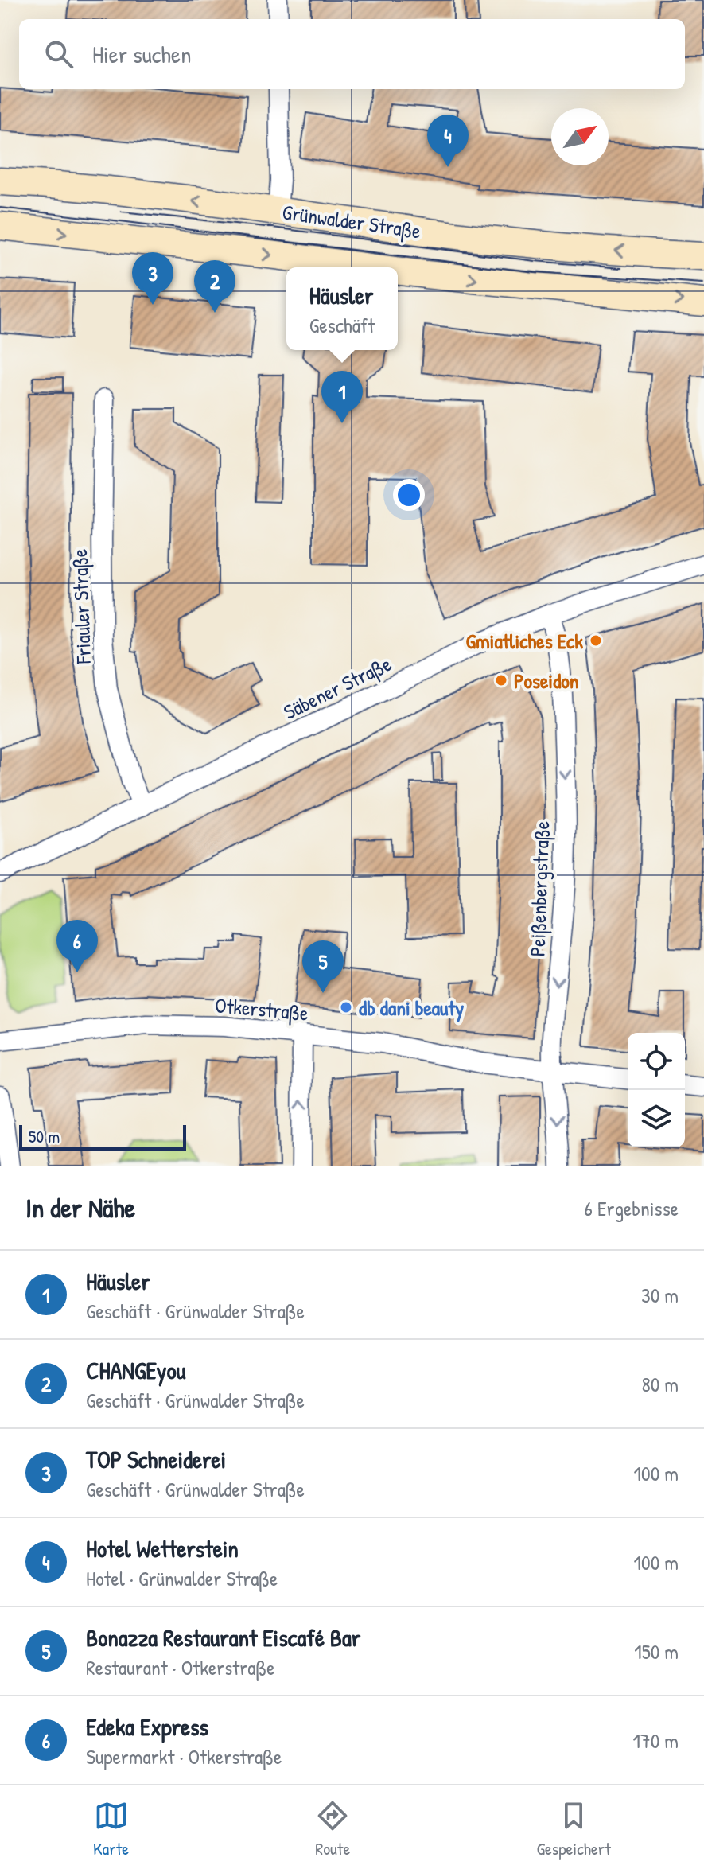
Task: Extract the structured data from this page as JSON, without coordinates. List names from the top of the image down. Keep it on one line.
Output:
{"streets":{"main road":["Grünwalder Straße"],"street":["Friauler Straße","Säbener Straße","Peißenbergstraße","Otkerstraße"]},"crossings":[["Friauler Straße","Säbener Straße"],["Säbener Straße","Peißenbergstraße"],["Peißenbergstraße","Otkerstraße"]],"one_way":["Peißenbergstraße"],"places":["Gmiatliches Eck","Poseidon","db dani beauty"],"scale_bar":"50 m","north":"top right","page":{"search":"Hier suchen","pins":["4","3","2","1","6","5"],"popup":["Häusler","Geschäft"],"scale":"50 m","heading":["In der Nähe","6 Ergebnisse"],"list":[{"mark":"1","name":"Häusler","note":"Geschäft · Grünwalder Straße","value":"30 m"},{"mark":"2","name":"CHANGEyou","note":"Geschäft · Grünwalder Straße","value":"80 m"},{"mark":"3","name":"TOP Schneiderei","note":"Geschäft · Grünwalder Straße","value":"100 m"},{"mark":"4","name":"Hotel Wetterstein","note":"Hotel · Grünwalder Straße","value":"100 m"},{"mark":"5","name":"Bonazza Restaurant Eiscafé Bar","note":"Restaurant · Otkerstraße","value":"150 m"},{"mark":"6","name":"Edeka Express","note":"Supermarkt · Otkerstraße","value":"170 m"}],"nav":["Karte","Route","Gespeichert"]}}
